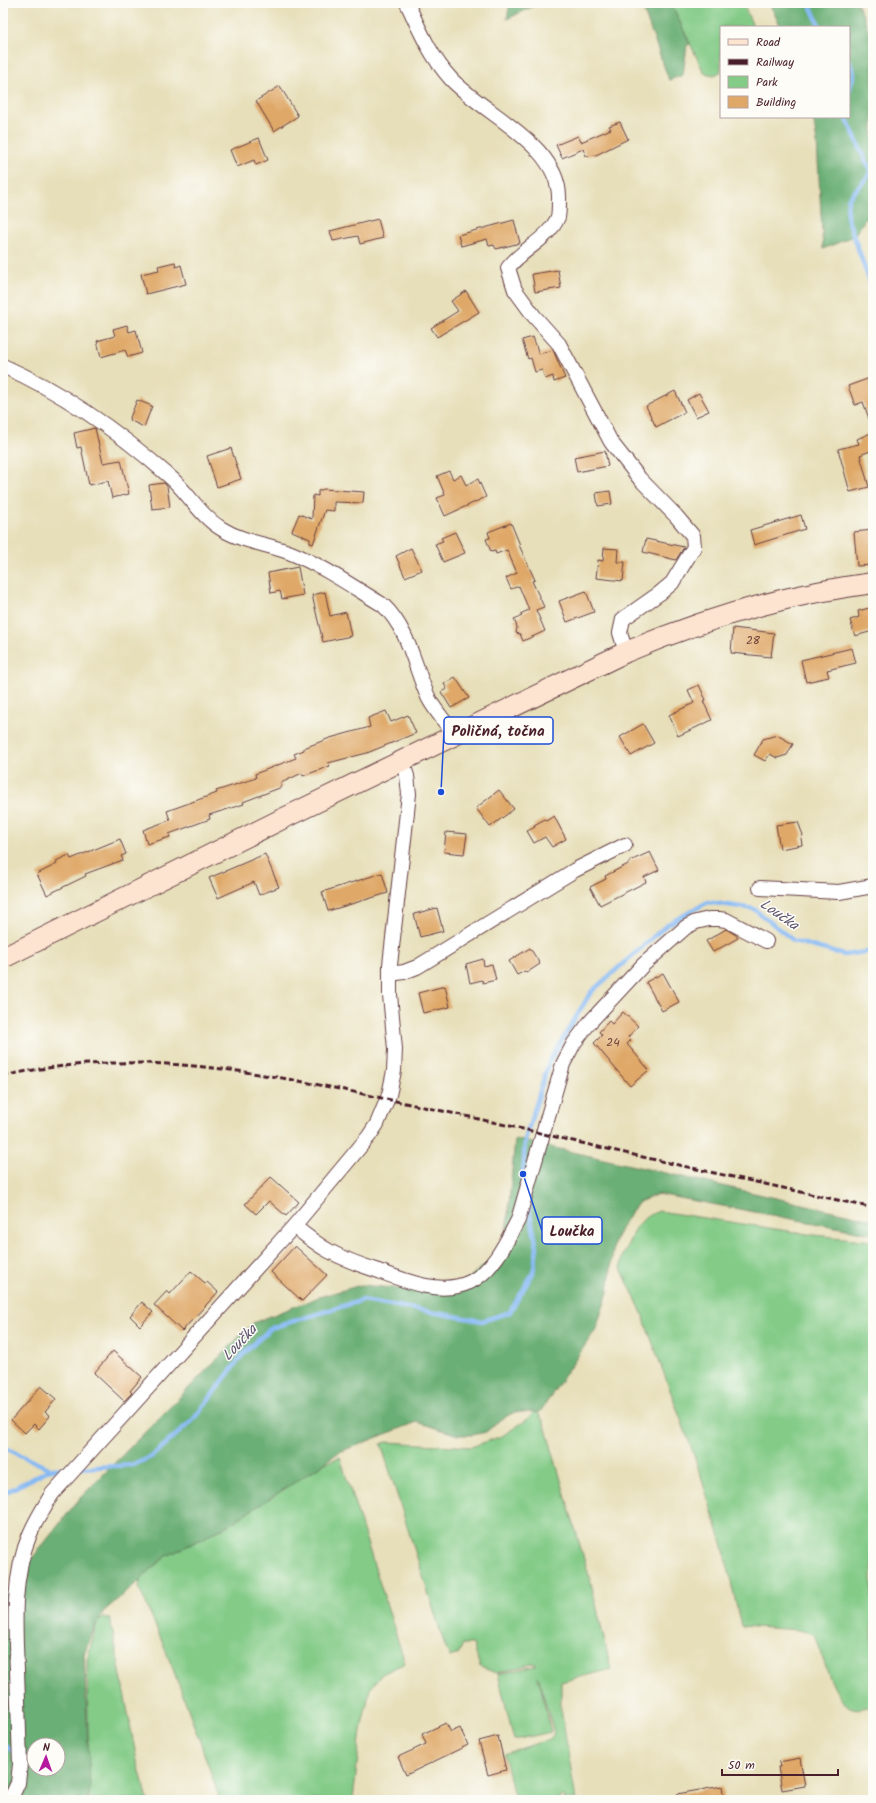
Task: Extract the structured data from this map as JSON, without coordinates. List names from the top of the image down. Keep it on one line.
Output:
{"water":["Loučka"],"places":["Poličná, točna","Loučka"],"house_numbers":["28","24"],"legend":["Road","Railway","Park","Building"],"scale_bar":"50 m","north":"top"}
